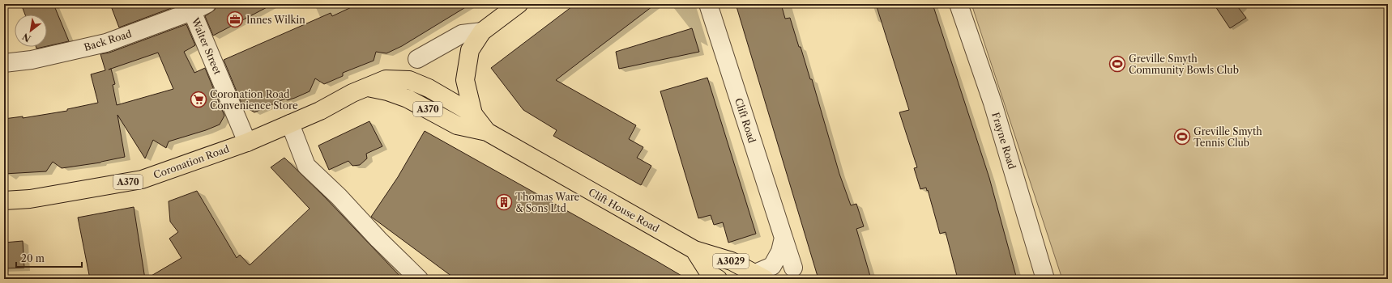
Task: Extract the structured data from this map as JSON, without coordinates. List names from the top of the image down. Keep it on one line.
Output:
{"streets":{"main road":["A370","Coronation Road","Clift House Road","A3029"],"street":["Back Road","Walter Street","Clift Road","Frayne Road"]},"crossings":[["Back Road","Walter Street"],["Walter Street","Coronation Road"],["A370","Coronation Road"],["A370","Clift House Road"],["Coronation Road","Clift House Road"]],"places":{"office":["Innes Wilkin"],"sports":["Greville Smyth Community Bowls Club","Greville Smyth Tennis Club"],"supermarket":["Coronation Road Convenience Store"],"building":["Thomas Ware & Sons Ltd"]},"scale_bar":"20 m","north":"bottom left"}
